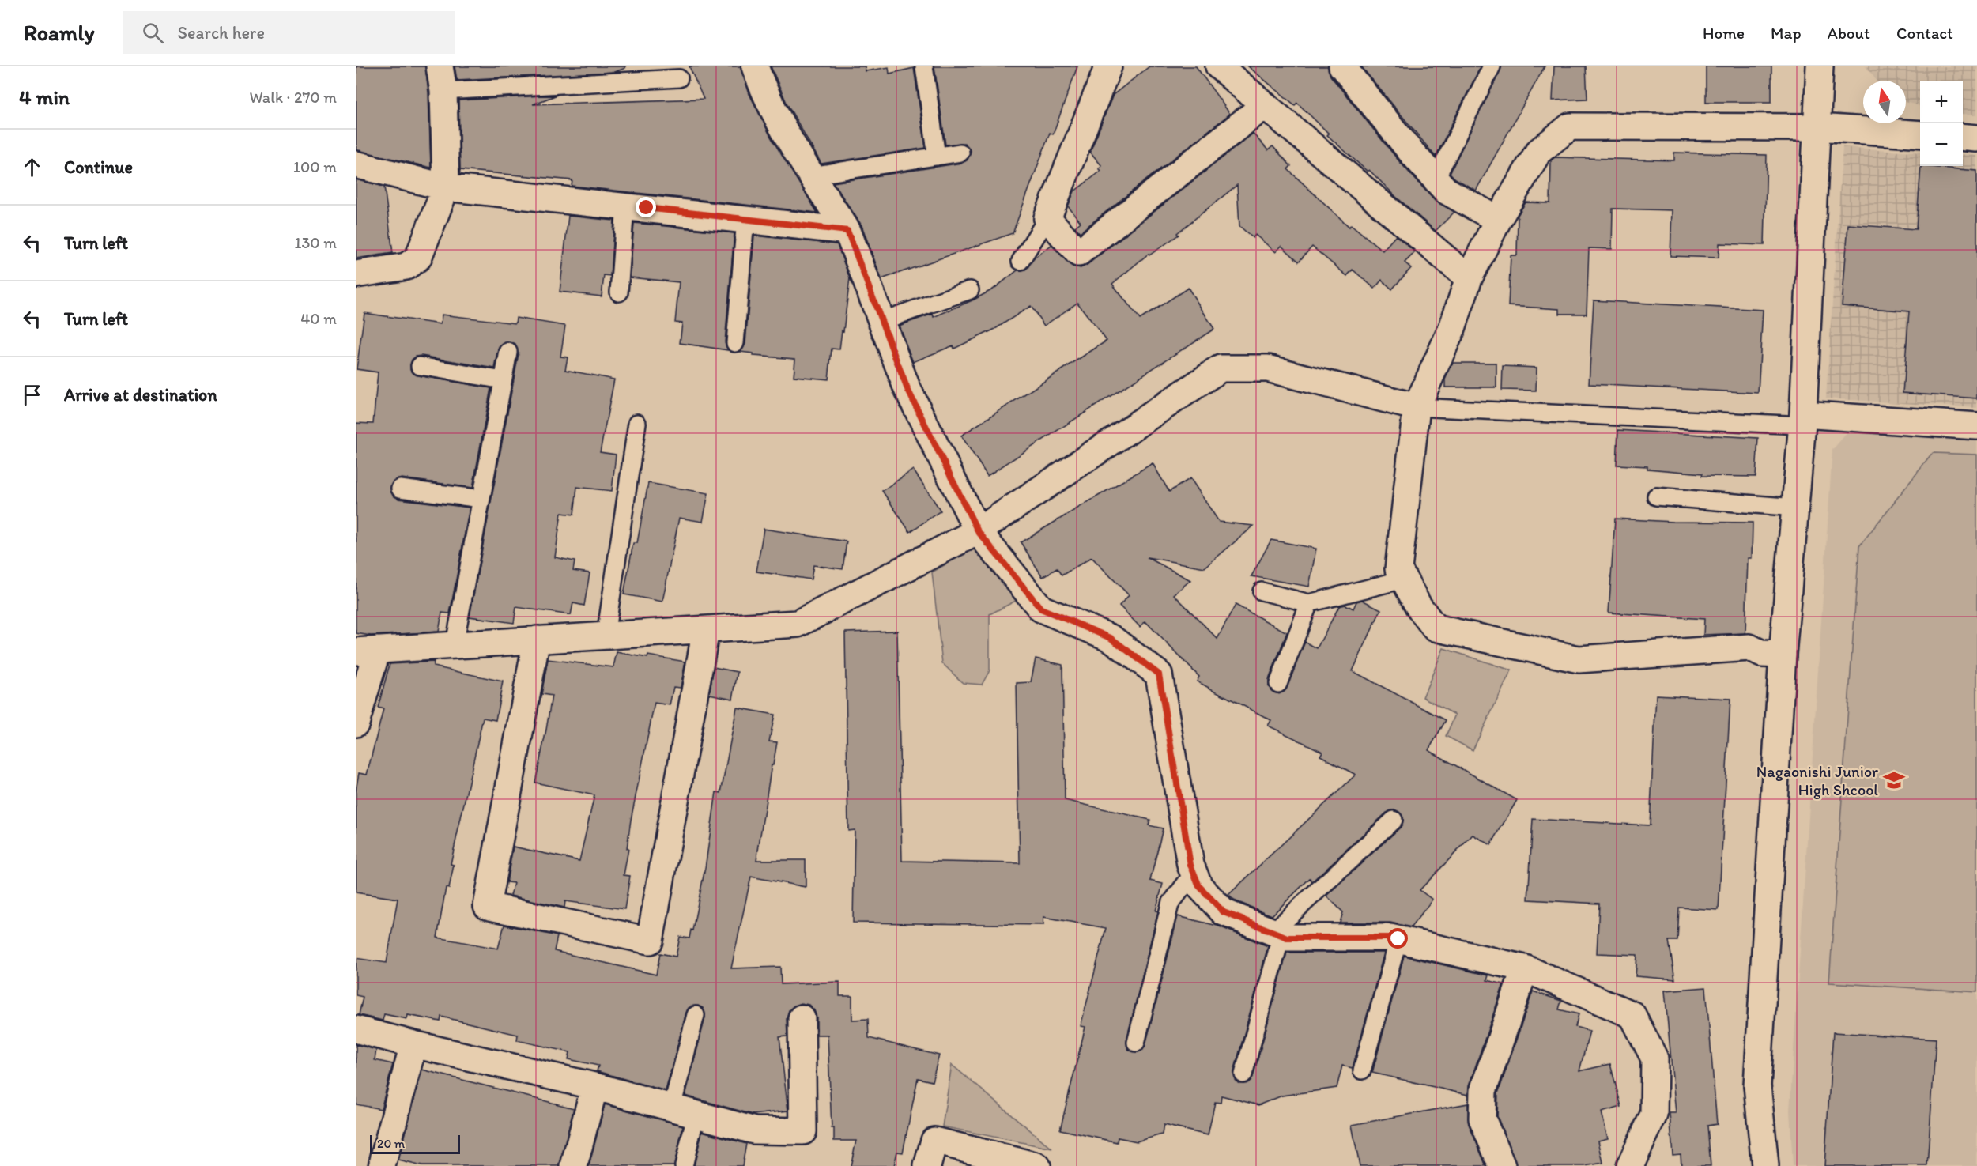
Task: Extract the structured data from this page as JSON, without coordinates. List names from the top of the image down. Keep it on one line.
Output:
{"places":{"school or university":["Nagaonishi Junior High Shcool"]},"scale_bar":"20 m","north":"top","page":{"header":"Roamly","search":"Search here","nav":["Home","Map","About","Contact"],"heading":["4 min","Walk · 270 m"],"map_buttons":["+","−"],"list":[["Continue","100 m"],["Turn left","130 m"],["Turn left","40 m"],"Arrive at destination"],"scale":"20 m"}}
